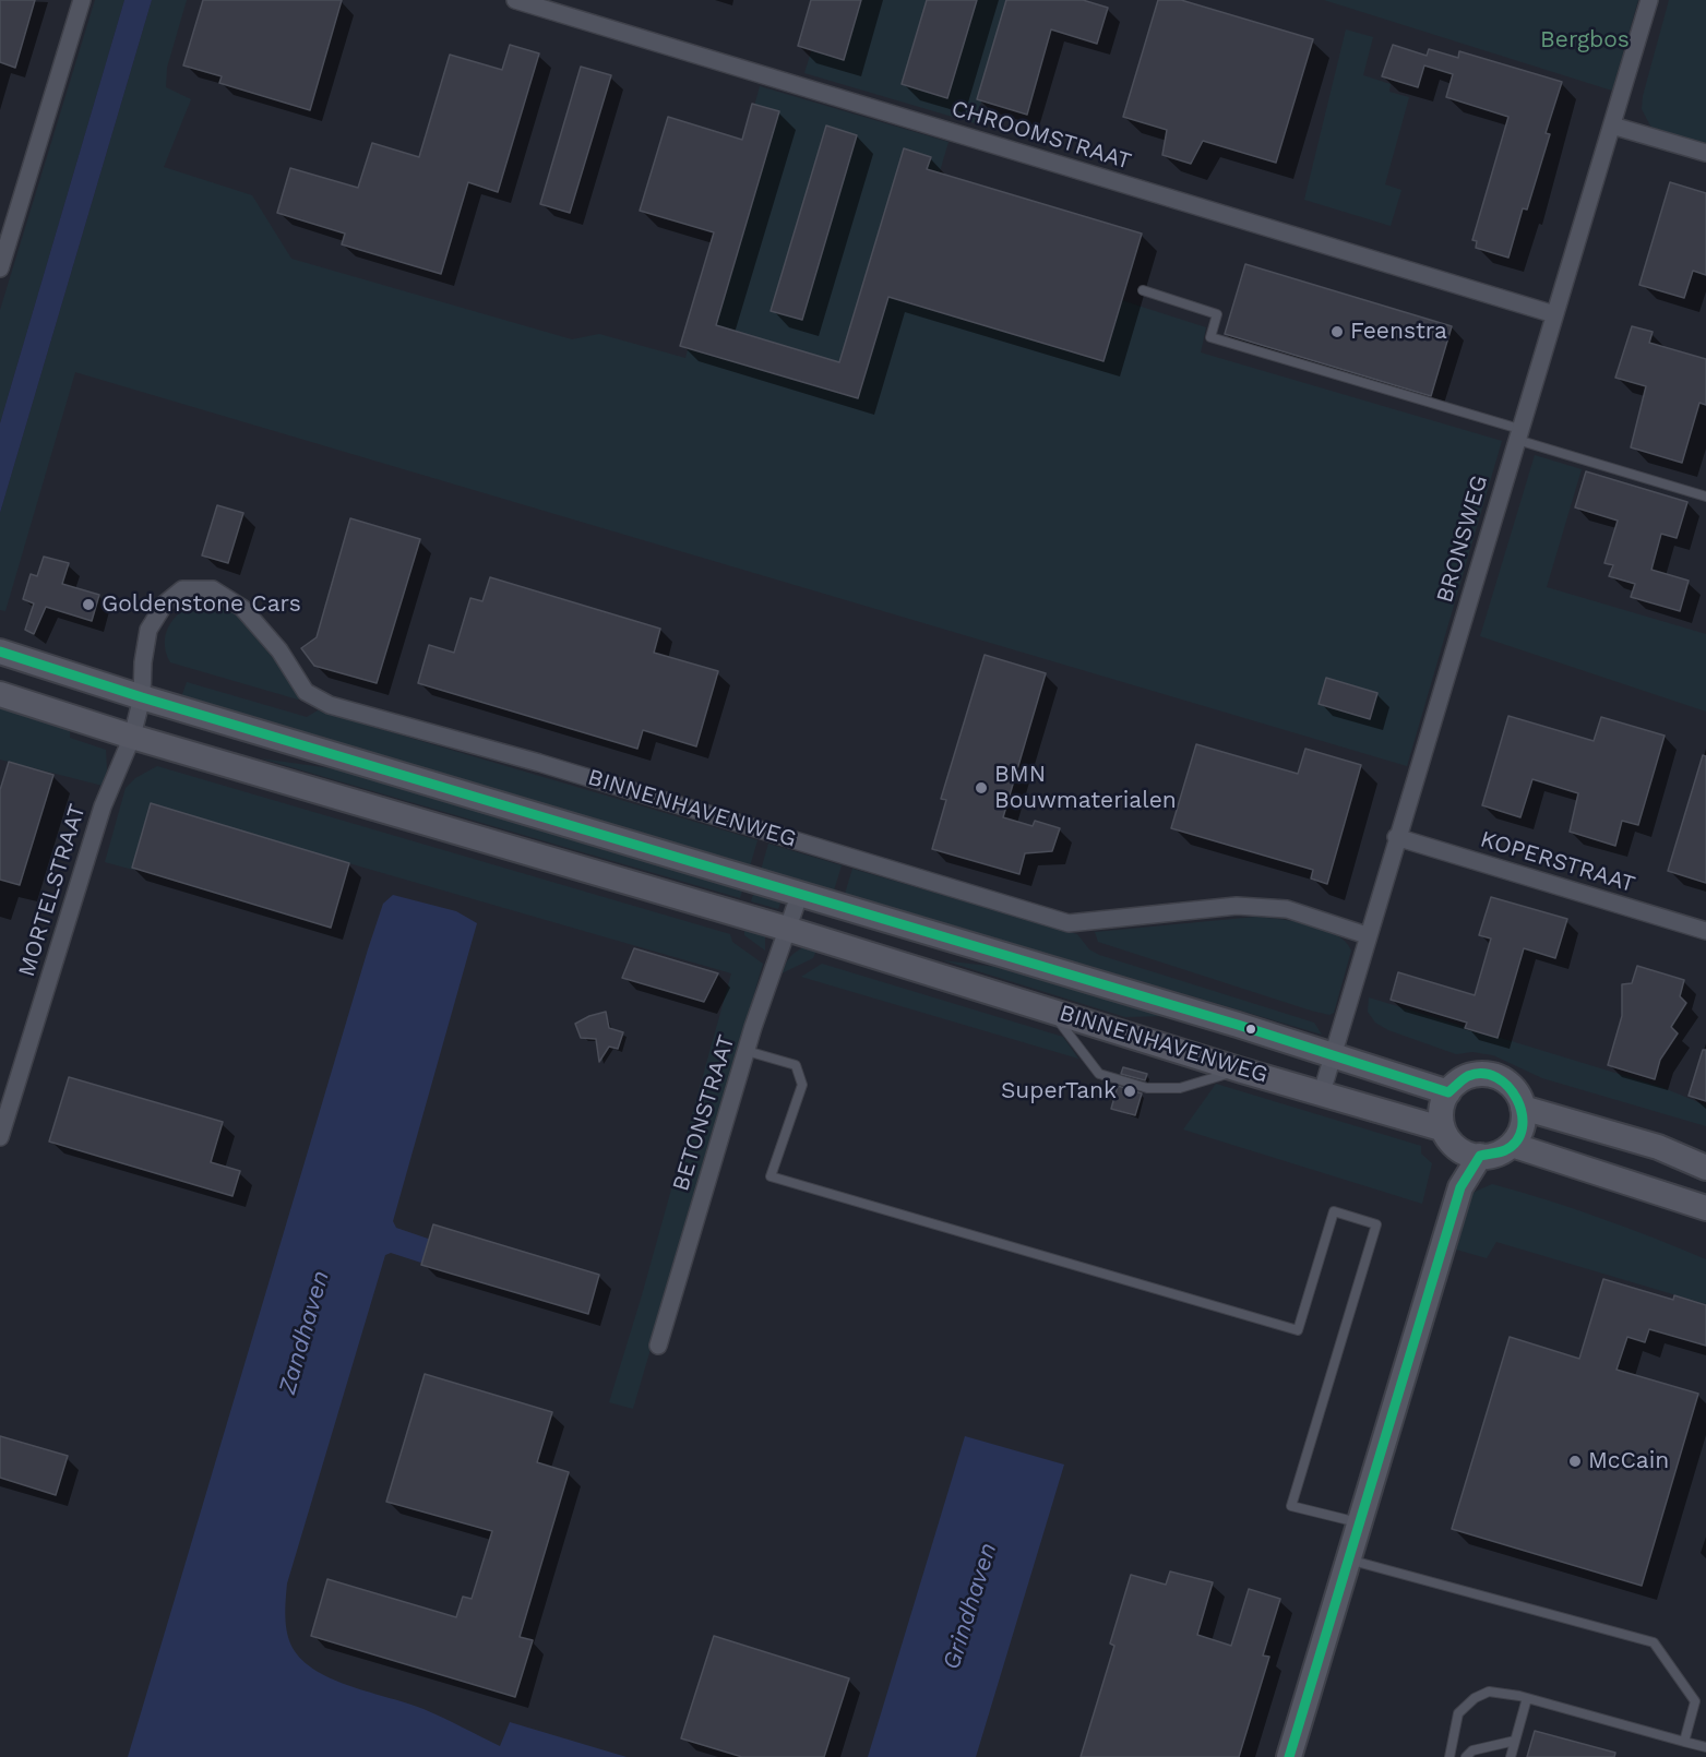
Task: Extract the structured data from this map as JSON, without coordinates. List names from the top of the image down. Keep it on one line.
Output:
{"streets":{"main road":["BINNENHAVENWEG"],"street":["CHROOMSTRAAT","BRONSWEG","KOPERSTRAAT","MORTELSTRAAT","BETONSTRAAT"]},"crossings":[["CHROOMSTRAAT","BRONSWEG"],["BRONSWEG","BINNENHAVENWEG"],["BRONSWEG","KOPERSTRAAT"],["BINNENHAVENWEG","MORTELSTRAAT"],["BINNENHAVENWEG","BETONSTRAAT"]],"water":["Zandhaven","Grindhaven"],"parks":["Bergbos"],"places":["Feenstra","Goldenstone Cars","BMN Bouwmaterialen","SuperTank","McCain"]}
